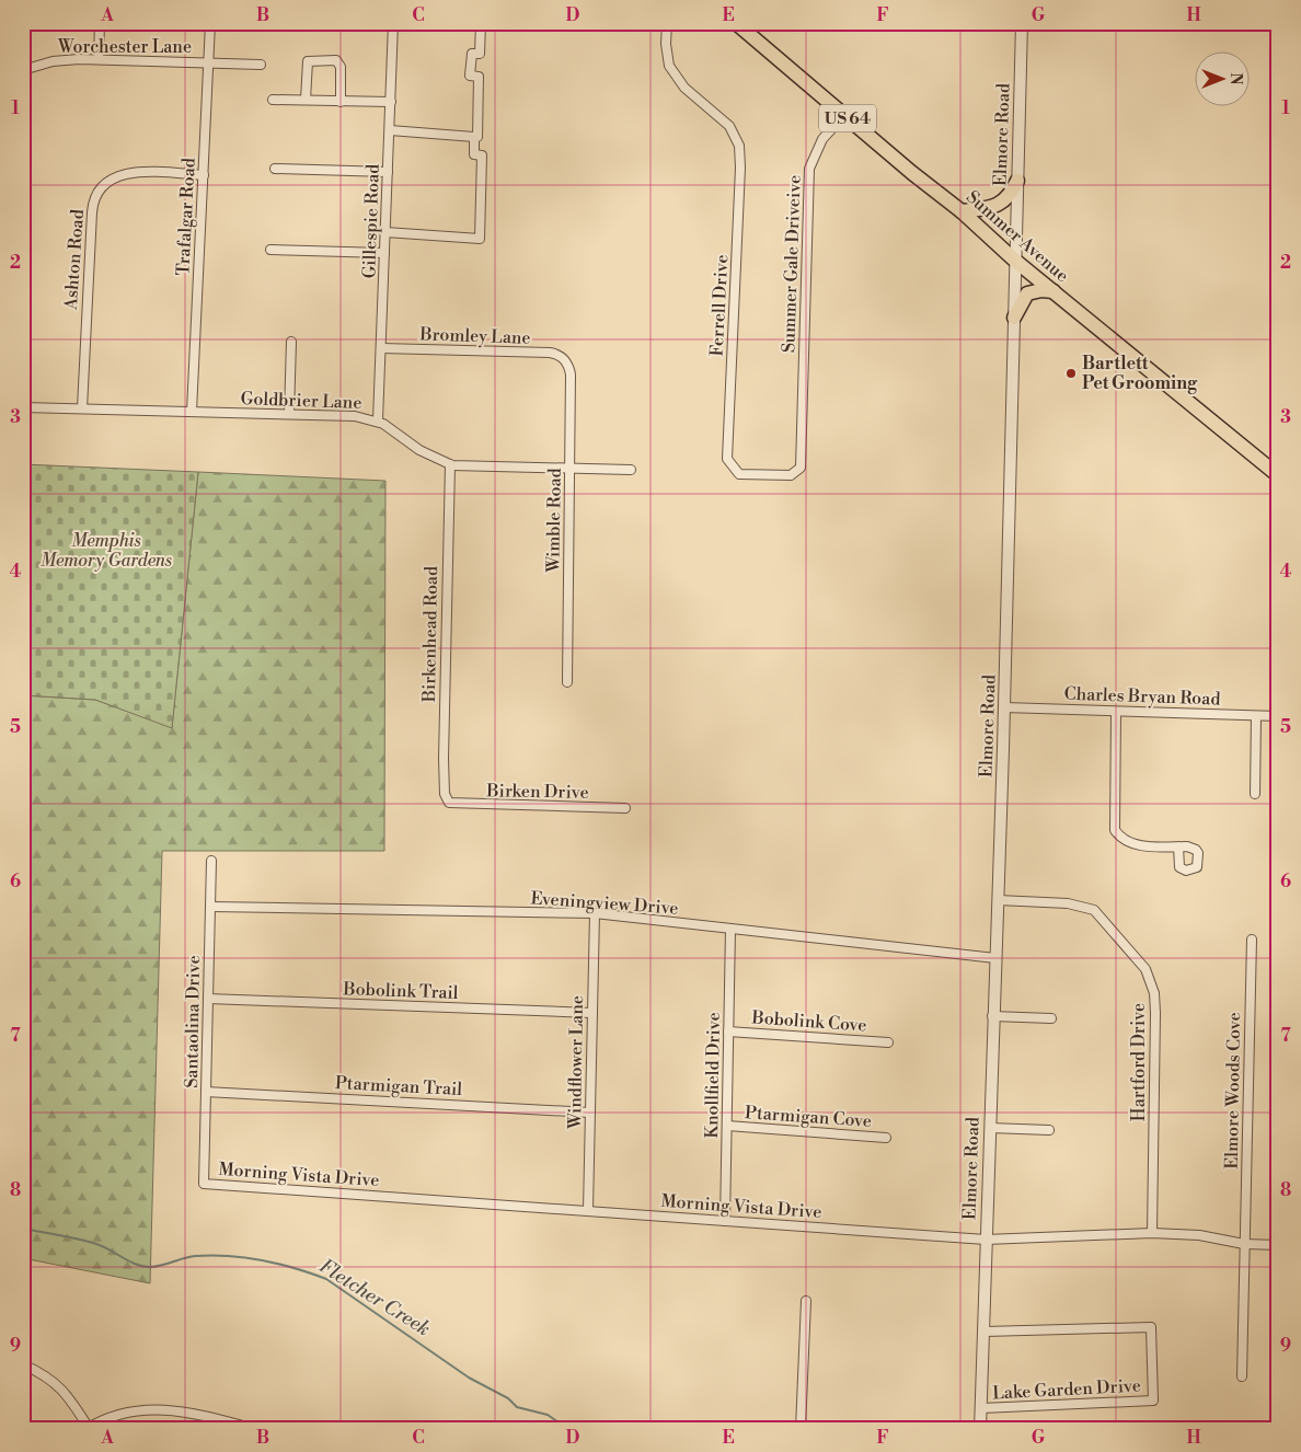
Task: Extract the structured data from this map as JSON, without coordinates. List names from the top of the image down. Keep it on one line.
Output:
{"streets":{"main road":["US 64","Summer Avenue"],"street":["Worchester Lane","Elmore Road","Trafalgar Road","Gillespie Road","Ashton Road","Summer Gale Driveive","Ferrell Drive","Bromley Lane","Goldbrier Lane","Wimble Road","Birkenhead Road","Charles Bryan Road","Birken Drive","Eveningview Drive","Bobolink Trail","Santaolina Drive","Bobolink Cove","Windflower Lane","Hartford Drive","Knollfield Drive","Ptarmigan Trail","Elmore Woods Cove","Ptarmigan Cove","Morning Vista Drive","Lake Garden Drive"]},"crossings":[["Worchester Lane","Trafalgar Road"],["Elmore Road","Summer Avenue"],["Elmore Road","Charles Bryan Road"],["Elmore Road","Eveningview Drive"],["Elmore Road","Hartford Drive"],["Elmore Road","Morning Vista Drive"],["Elmore Road","Lake Garden Drive"],["Trafalgar Road","Ashton Road"],["Trafalgar Road","Goldbrier Lane"],["Gillespie Road","Bromley Lane"],["Gillespie Road","Goldbrier Lane"],["Summer Avenue","Summer Gale Driveive"],["Ashton Road","Goldbrier Lane"],["Summer Gale Driveive","Ferrell Drive"],["Bromley Lane","Wimble Road"],["Goldbrier Lane","Wimble Road"],["Goldbrier Lane","Birkenhead Road"],["Birkenhead Road","Birken Drive"],["Eveningview Drive","Santaolina Drive"],["Eveningview Drive","Windflower Lane"],["Eveningview Drive","Knollfield Drive"],["Bobolink Trail","Santaolina Drive"],["Bobolink Trail","Windflower Lane"],["Santaolina Drive","Ptarmigan Trail"],["Santaolina Drive","Morning Vista Drive"],["Bobolink Cove","Knollfield Drive"],["Windflower Lane","Ptarmigan Trail"],["Windflower Lane","Morning Vista Drive"],["Hartford Drive","Morning Vista Drive"],["Knollfield Drive","Ptarmigan Cove"],["Knollfield Drive","Morning Vista Drive"],["Elmore Woods Cove","Morning Vista Drive"]],"water":["Fletcher Creek"],"parks":["Memphis Memory Gardens"],"places":["Bartlett Pet Grooming"],"north":"right","grid":{"columns":["A","B","C","D","E","F","G","H"],"rows":["1","2","3","4","5","6","7","8","9"]}}
